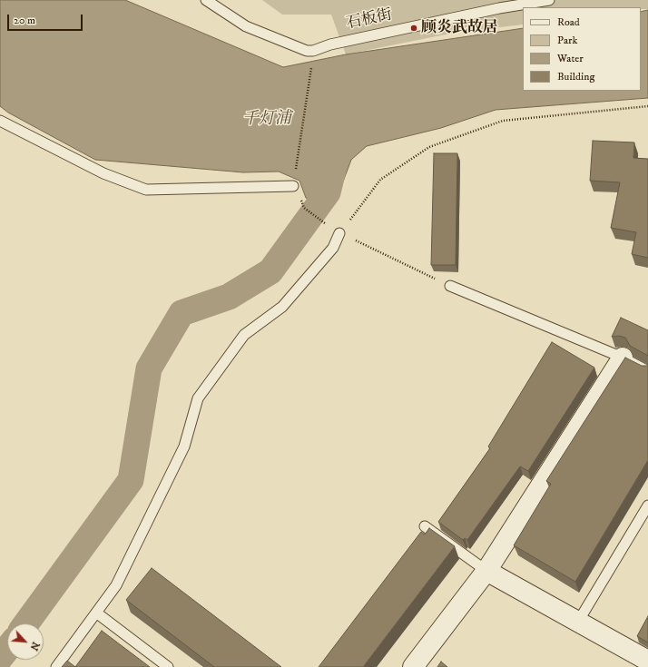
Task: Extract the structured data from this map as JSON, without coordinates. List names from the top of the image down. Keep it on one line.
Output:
{"streets":{"lane":["石板街"]},"water":["千灯浦"],"places":["顾炎武故居"],"legend":["Road","Park","Water","Building"],"scale_bar":"20 m","north":"bottom right"}
